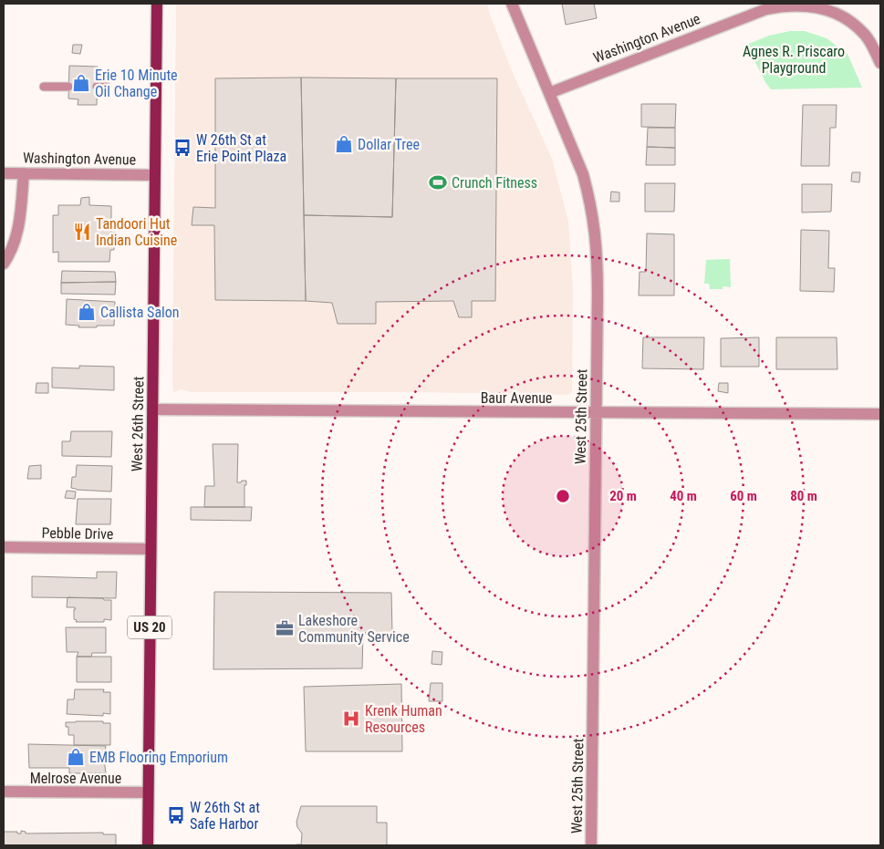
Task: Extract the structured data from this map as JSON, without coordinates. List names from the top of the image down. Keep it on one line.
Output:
{"streets":{"main road":["West 26th Street","US 20"],"street":["Washington Avenue","Baur Avenue","West 25th Street","Pebble Drive","Melrose Avenue"]},"crossings":[["Washington Avenue","West 25th Street"],["Washington Avenue","West 26th Street"],["Baur Avenue","West 25th Street"],["Baur Avenue","West 26th Street"],["West 26th Street","Pebble Drive"],["West 26th Street","Melrose Avenue"]],"parks":["Agnes R. Priscaro Playground"],"places":{"shop":["Erie 10 Minute Oil Change","Dollar Tree","Callista Salon","EMB Flooring Emporium"],"bus stop":["W 26th St at Erie Point Plaza","W 26th St at Safe Harbor"],"sports":["Crunch Fitness"],"restaurant":["Tandoori Hut Indian Cuisine"],"office":["Lakeshore Community Service"],"hospital":["Krenk Human Resources"]},"rings":["20 m","40 m","60 m","80 m"]}
